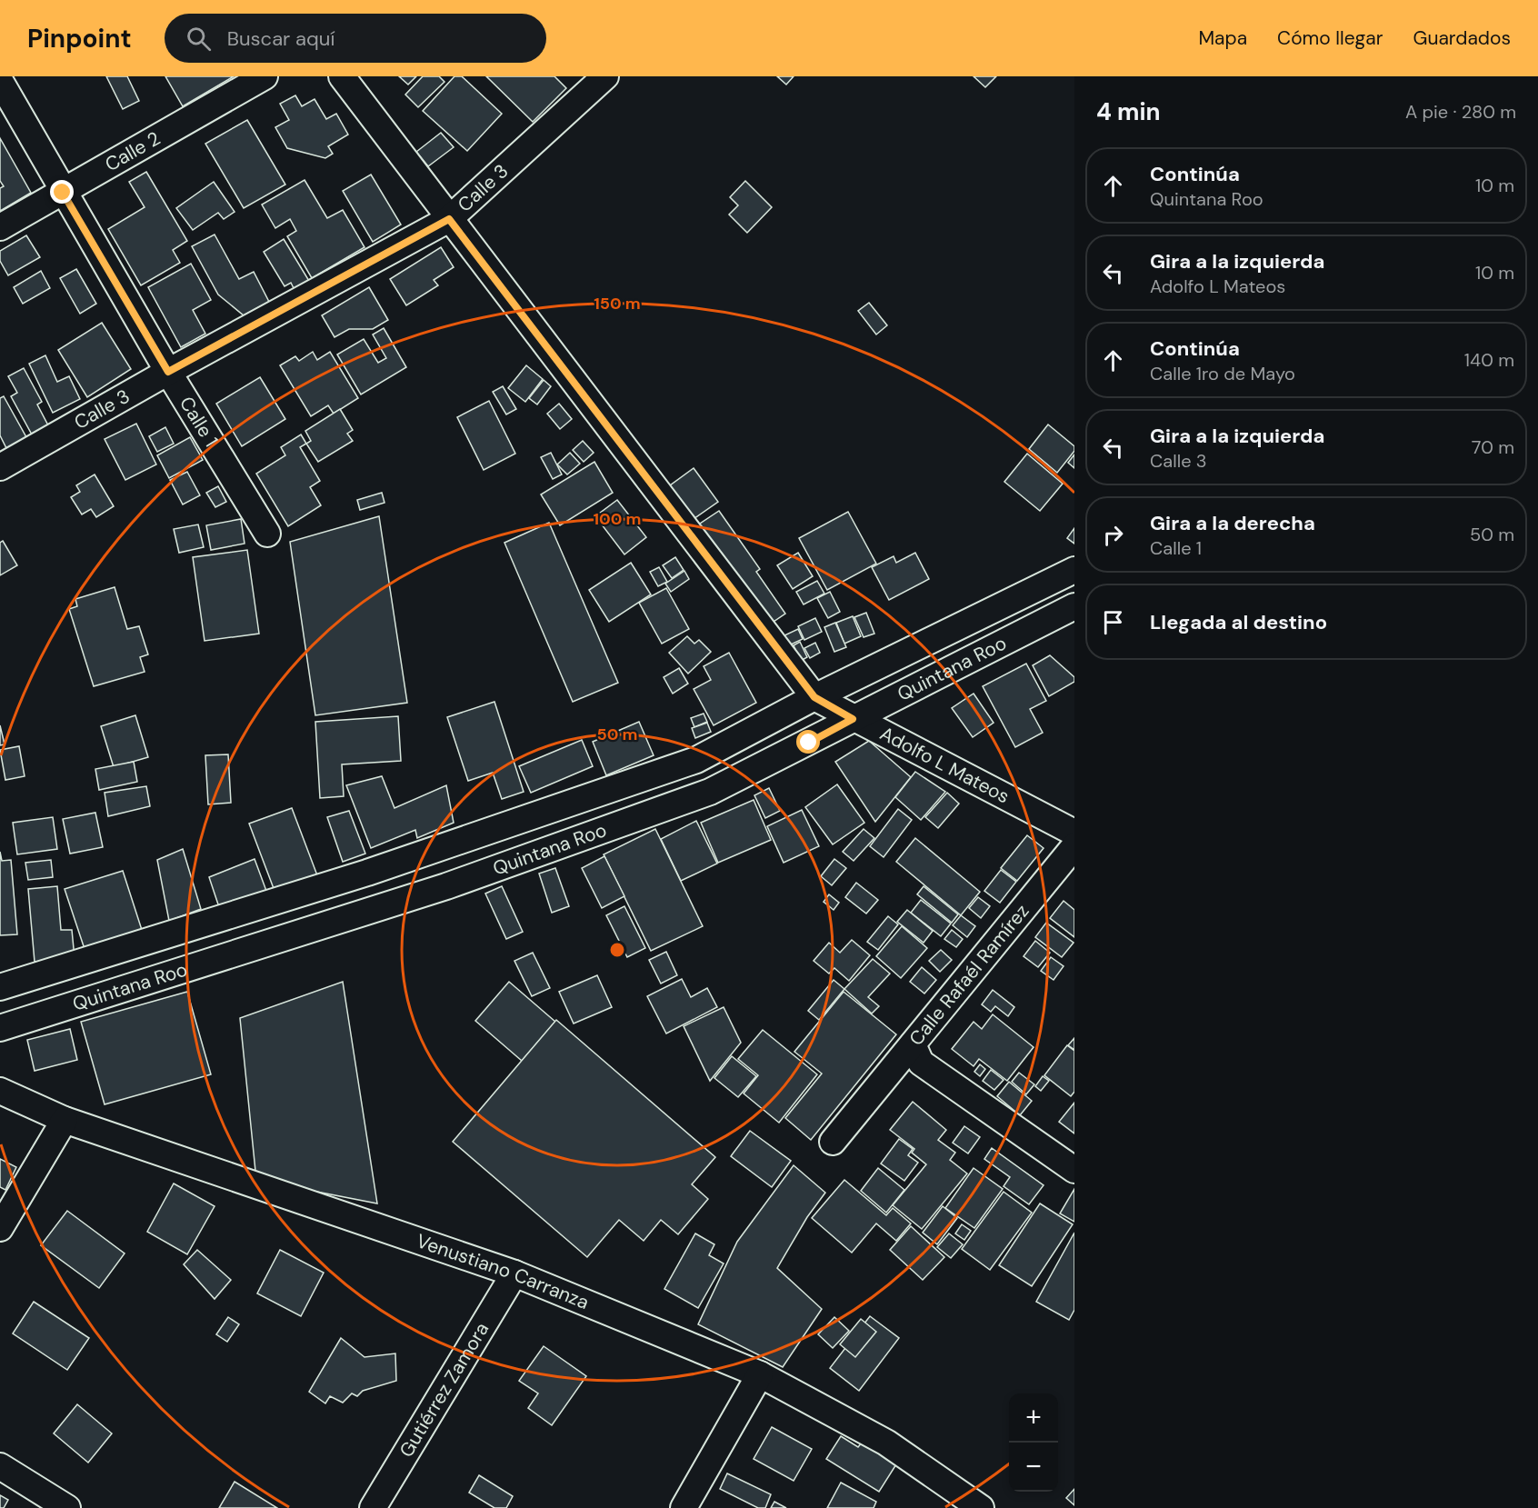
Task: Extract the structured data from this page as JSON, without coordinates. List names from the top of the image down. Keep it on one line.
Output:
{"streets":{"street":["Calle 2","Calle 3","Calle 1","Quintana Roo","Adolfo L Mateos","Calle Rafaél Ramírez","Venustiano Carranza","Gutiérrez Zamora"]},"crossings":[["Calle 2","Calle 1"],["Calle 3","Calle 1"],["Quintana Roo","Adolfo L Mateos"],["Venustiano Carranza","Gutiérrez Zamora"]],"page":{"header":"Pinpoint","search":"Buscar aquí","nav":["Mapa","Cómo llegar","Guardados"],"heading":["4 min","A pie · 280 m"],"list":[["Continúa","Quintana Roo","10 m"],["Gira a la izquierda","Adolfo L Mateos","10 m"],["Continúa","Calle 1ro de Mayo","140 m"],["Gira a la izquierda","Calle 3","70 m"],["Gira a la derecha","Calle 1","50 m"],"Llegada al destino"],"map_buttons":["+","−"]},"rings":["150 m","100 m","50 m"]}
